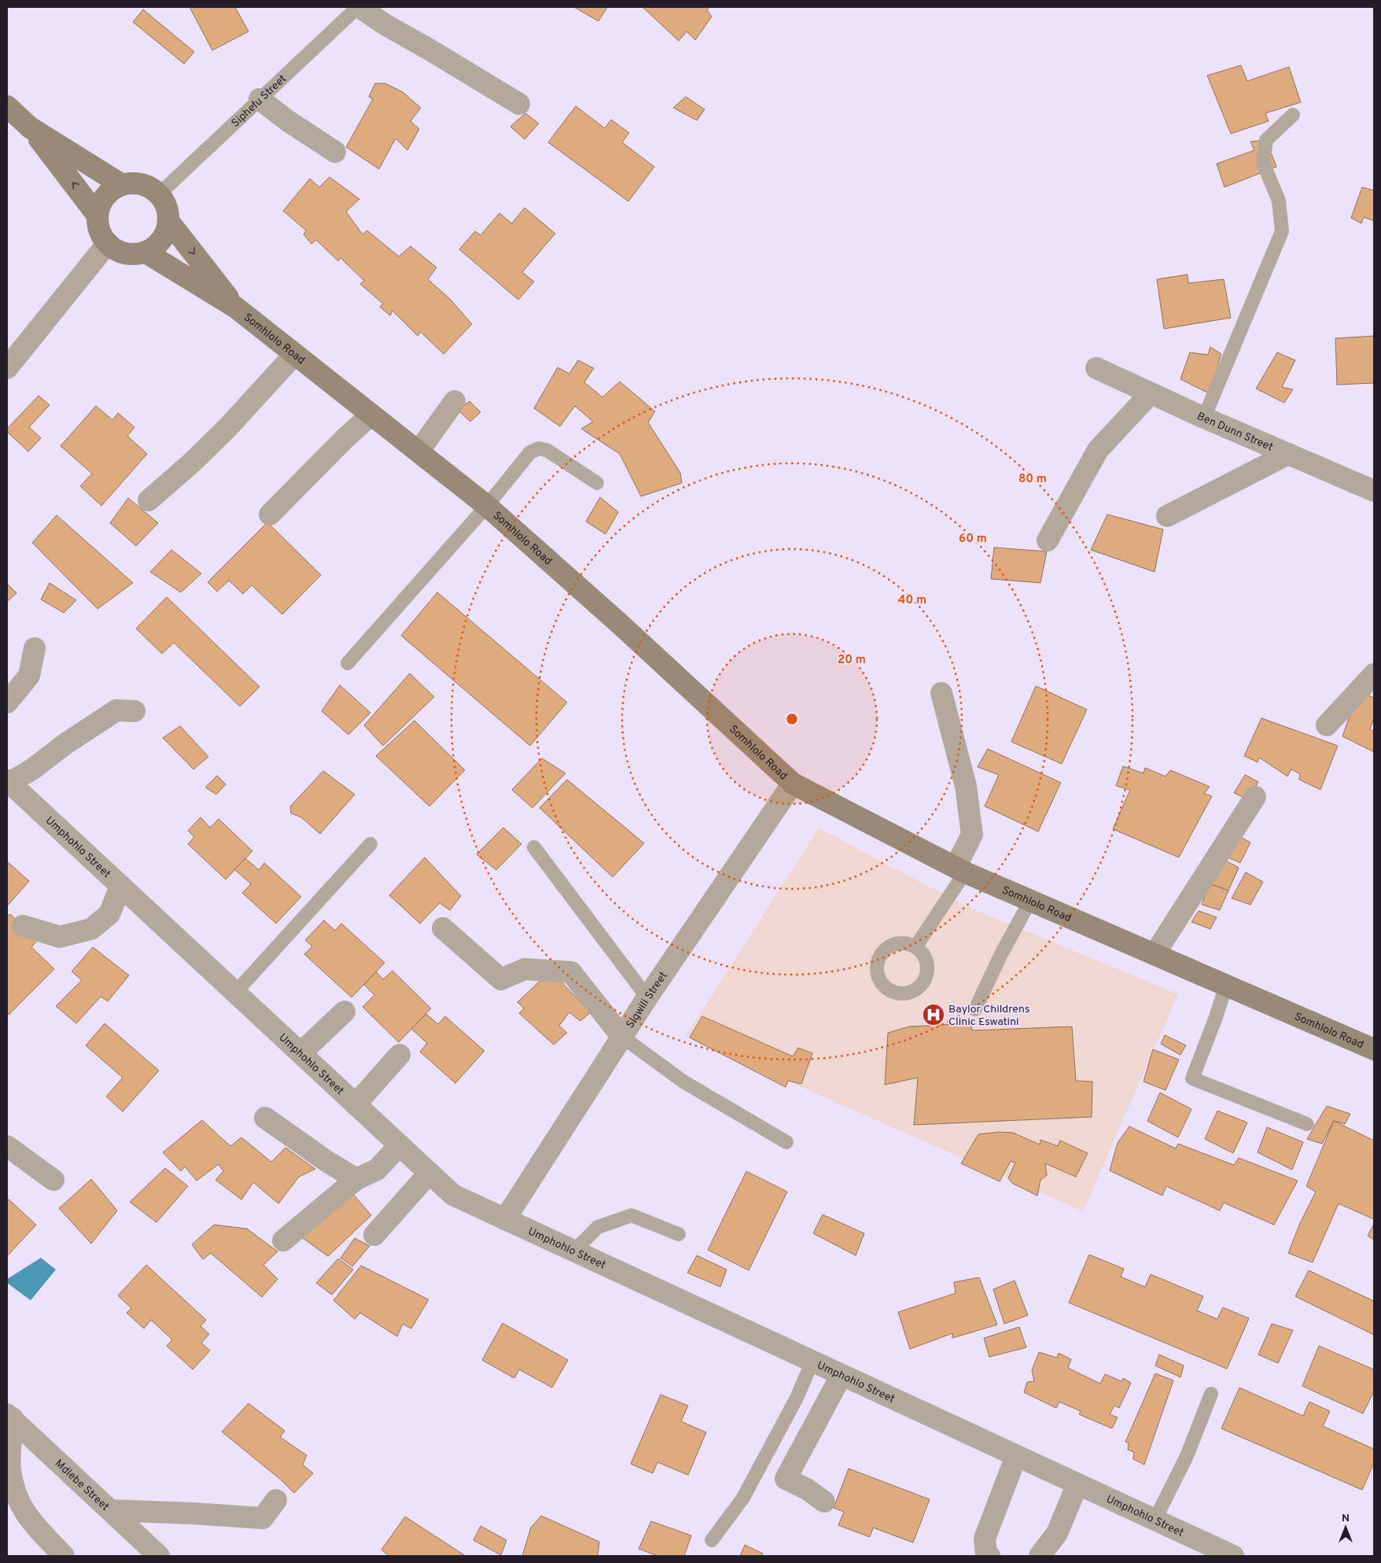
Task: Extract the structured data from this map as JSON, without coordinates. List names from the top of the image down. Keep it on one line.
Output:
{"streets":{"main road":["Somhlolo Road"],"street":["Ben Dunn Street","Umphohlo Street","Sigwili Street","Mdlebe Street"],"lane":["Siphefu Street"]},"crossings":[["Siphefu Street","Somhlolo Road"],["Somhlolo Road","Sigwili Street"],["Umphohlo Street","Sigwili Street"]],"places":{"hospital":["Baylor Childrens Clinic Eswatini"]},"north":"top","rings":["80 m","60 m","40 m","20 m"]}
